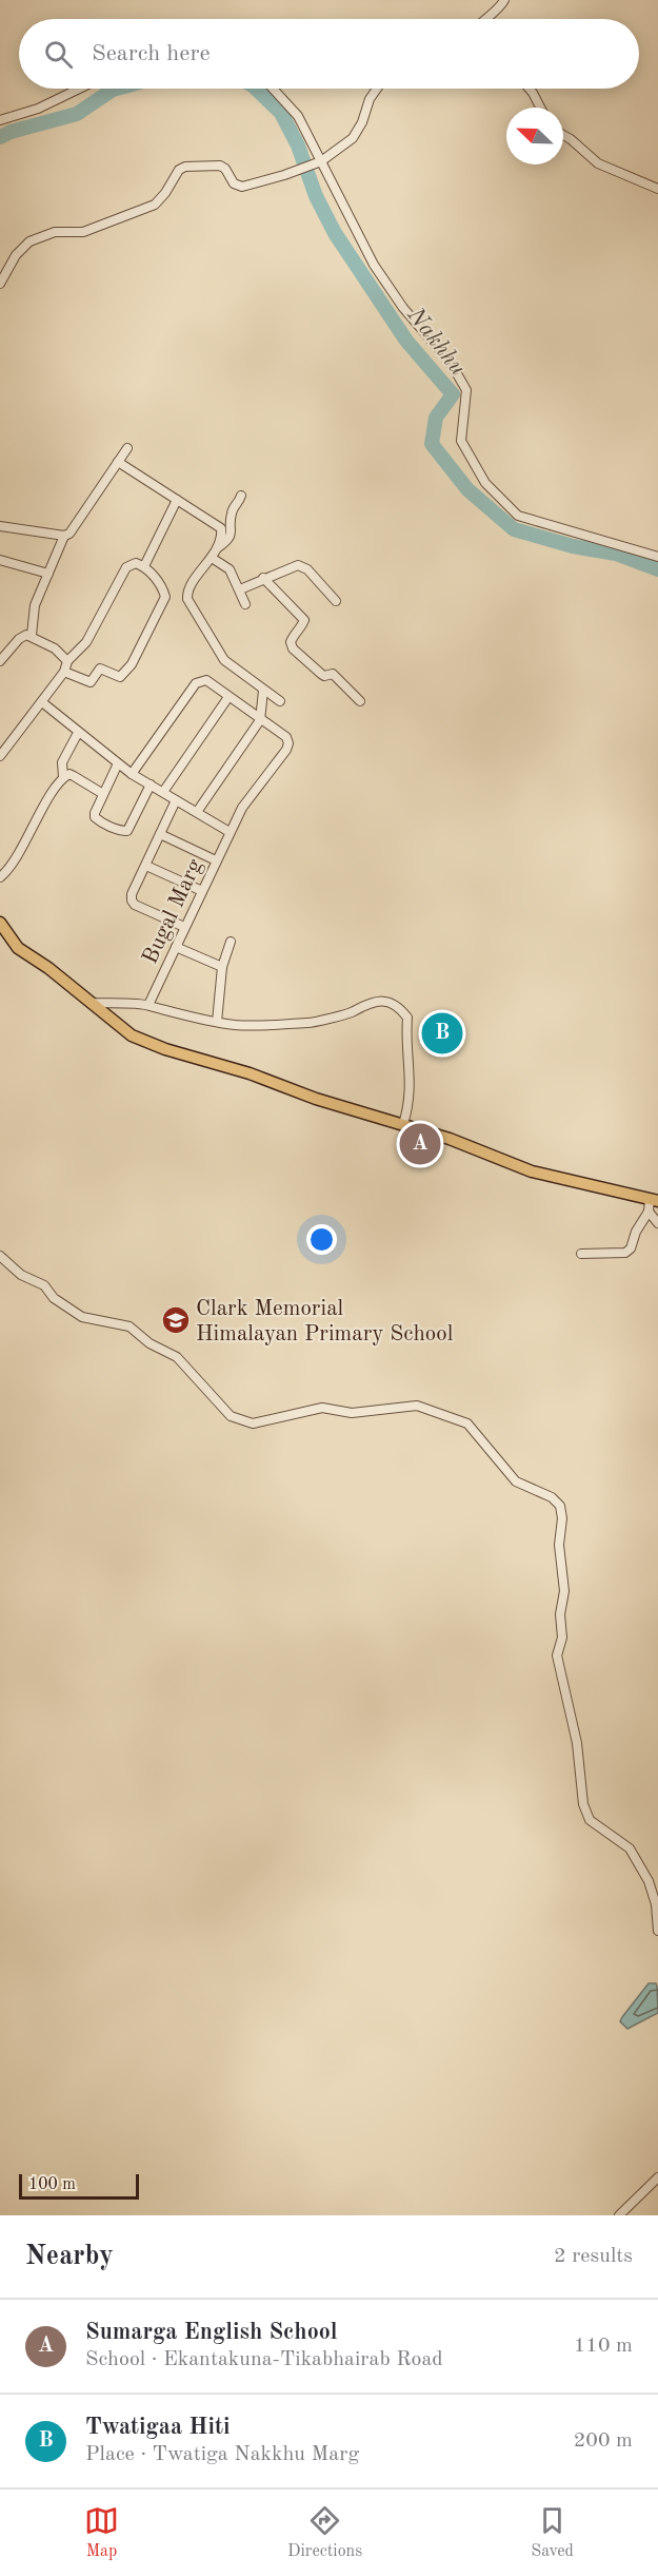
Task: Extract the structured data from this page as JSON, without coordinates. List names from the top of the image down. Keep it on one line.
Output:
{"streets":{"street":["Bugal Marg"]},"water":["Nakhhu"],"places":{"school or university":["Clark Memorial Himalayan Primary School"]},"scale_bar":"100 m","north":"top left","page":{"search":"Search here","pins":["B","A"],"scale":"100 m","heading":["Nearby","2 results"],"list":[{"mark":"A","name":"Sumarga English School","note":"School · Ekantakuna-Tikabhairab Road","value":"110 m"},{"mark":"B","name":"Twatigaa Hiti","note":"Place · Twatiga Nakkhu Marg","value":"200 m"}],"nav":["Map","Directions","Saved"]}}
